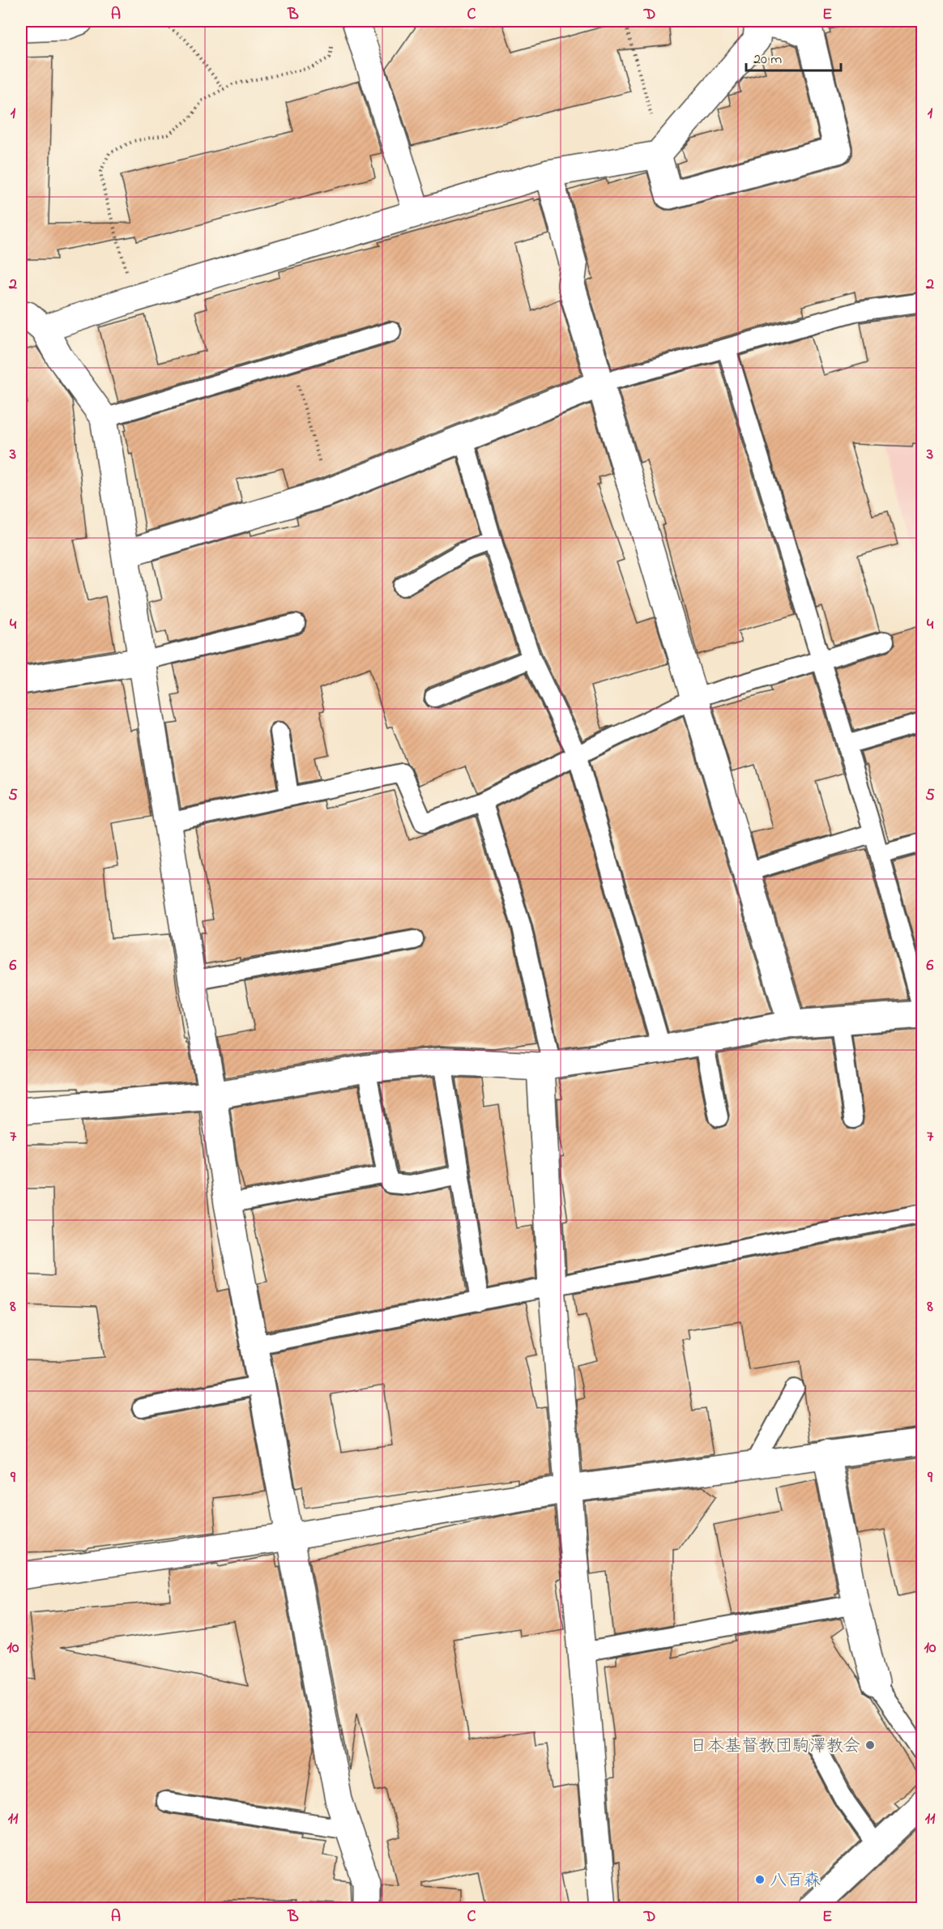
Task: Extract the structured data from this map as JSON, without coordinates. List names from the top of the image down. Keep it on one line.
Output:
{"places":["日本基督教団駒澤教会","八百森"],"scale_bar":"20 m","grid":{"columns":["A","B","C","D","E"],"rows":["1","2","3","4","5","6","7","8","9","10","11"]}}
